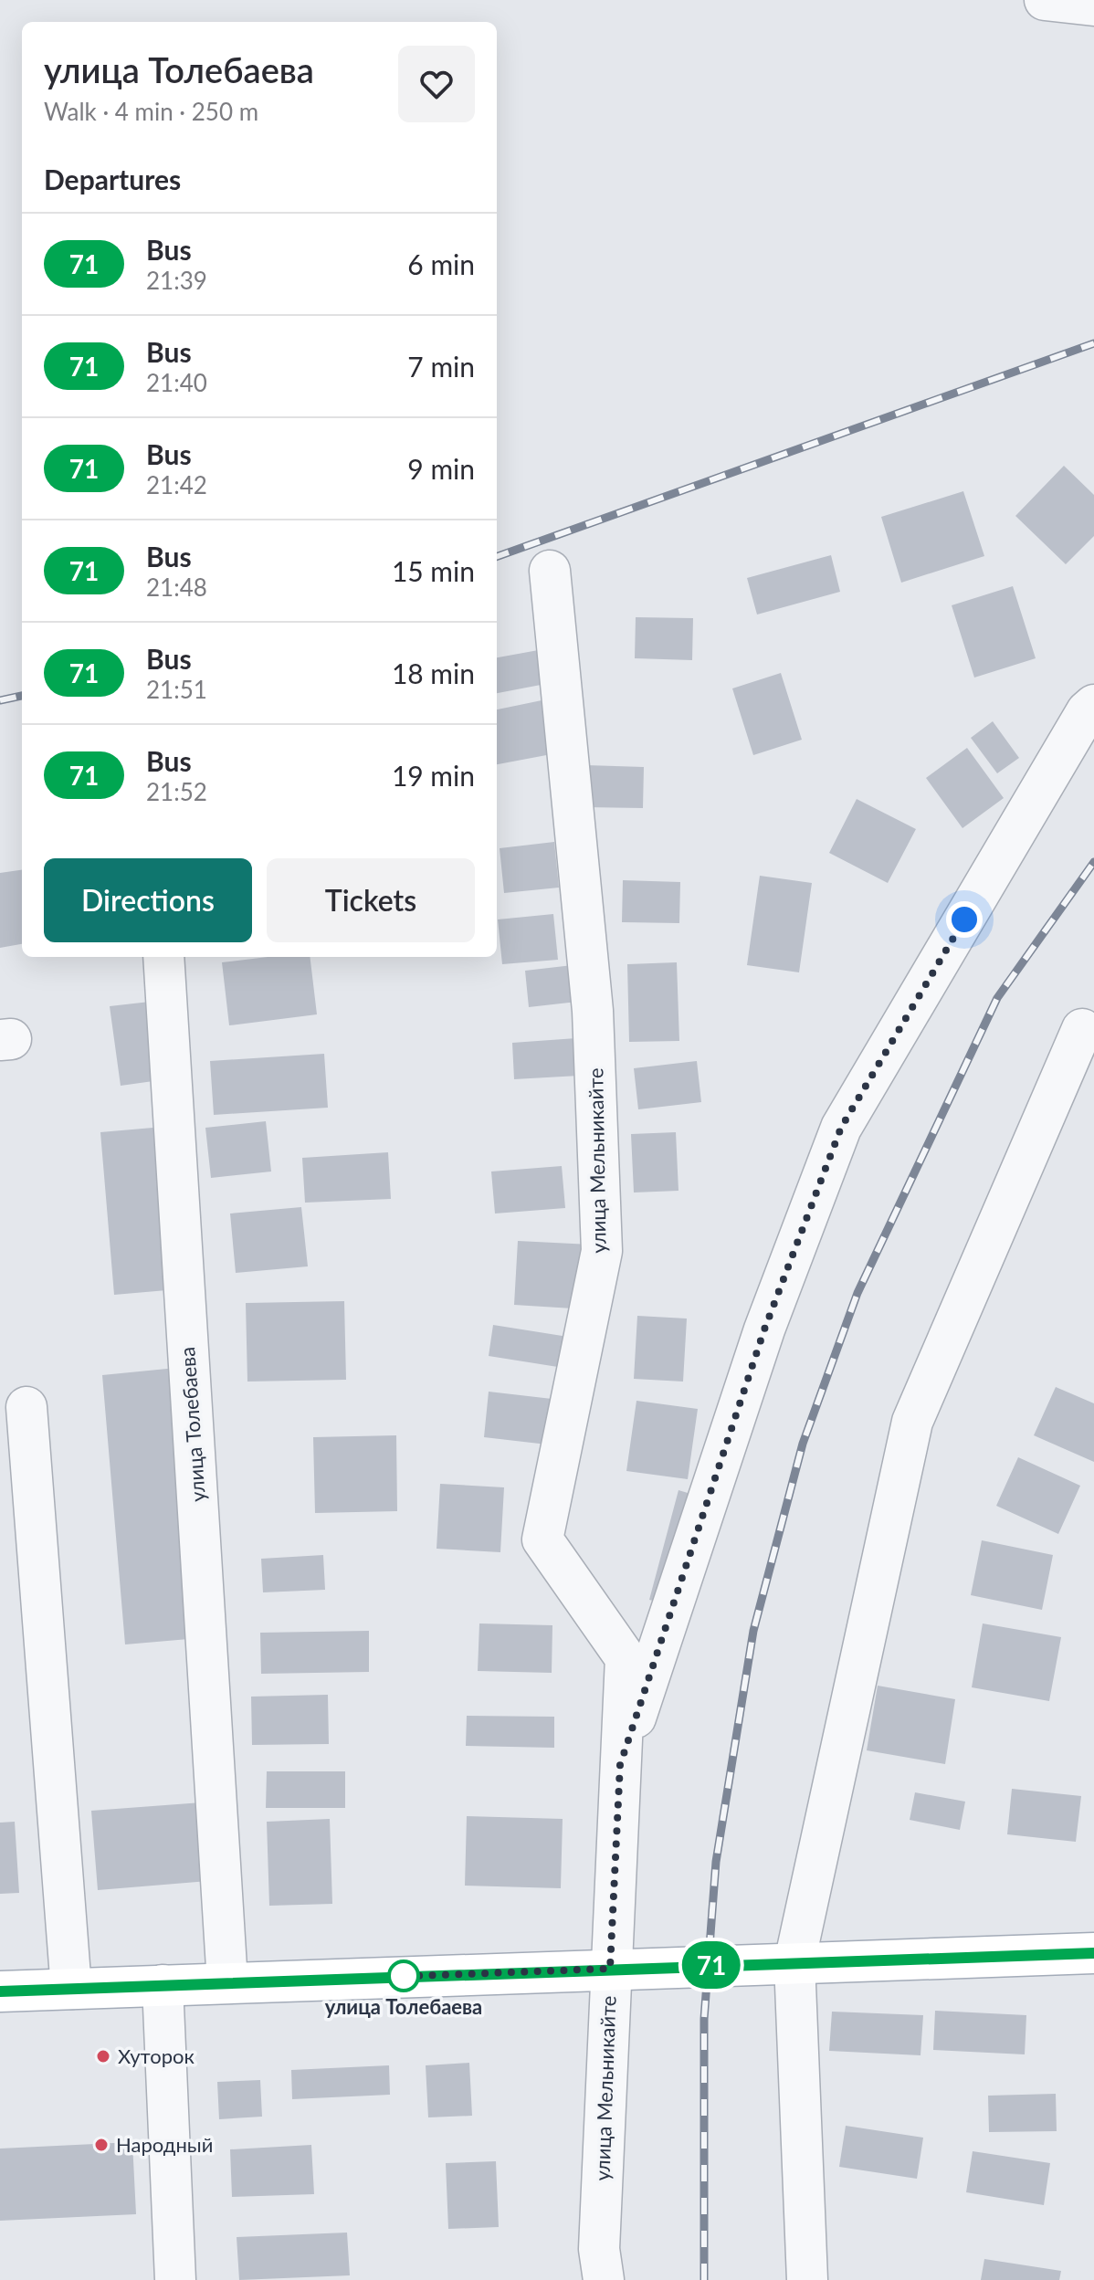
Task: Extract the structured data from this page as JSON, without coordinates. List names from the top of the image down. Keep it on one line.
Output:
{"streets":{"street":["улица Мельникайте","улица Толебаева"]},"places":["улица Толебаева","Хуторок","Народный"],"lines":["bus line 71"],"page":{"on_map":"71","heading":[["улица Толебаева","Walk · 4 min · 250 m"],"Departures"],"list":[{"mark":"71","name":"Bus","note":"21:39","value":"6 min"},{"mark":"71","name":"Bus","note":"21:40","value":"7 min"},{"mark":"71","name":"Bus","note":"21:42","value":"9 min"},{"mark":"71","name":"Bus","note":"21:48","value":"15 min"},{"mark":"71","name":"Bus","note":"21:51","value":"18 min"},{"mark":"71","name":"Bus","note":"21:52","value":"19 min"}],"buttons":["Directions","Tickets"]}}
